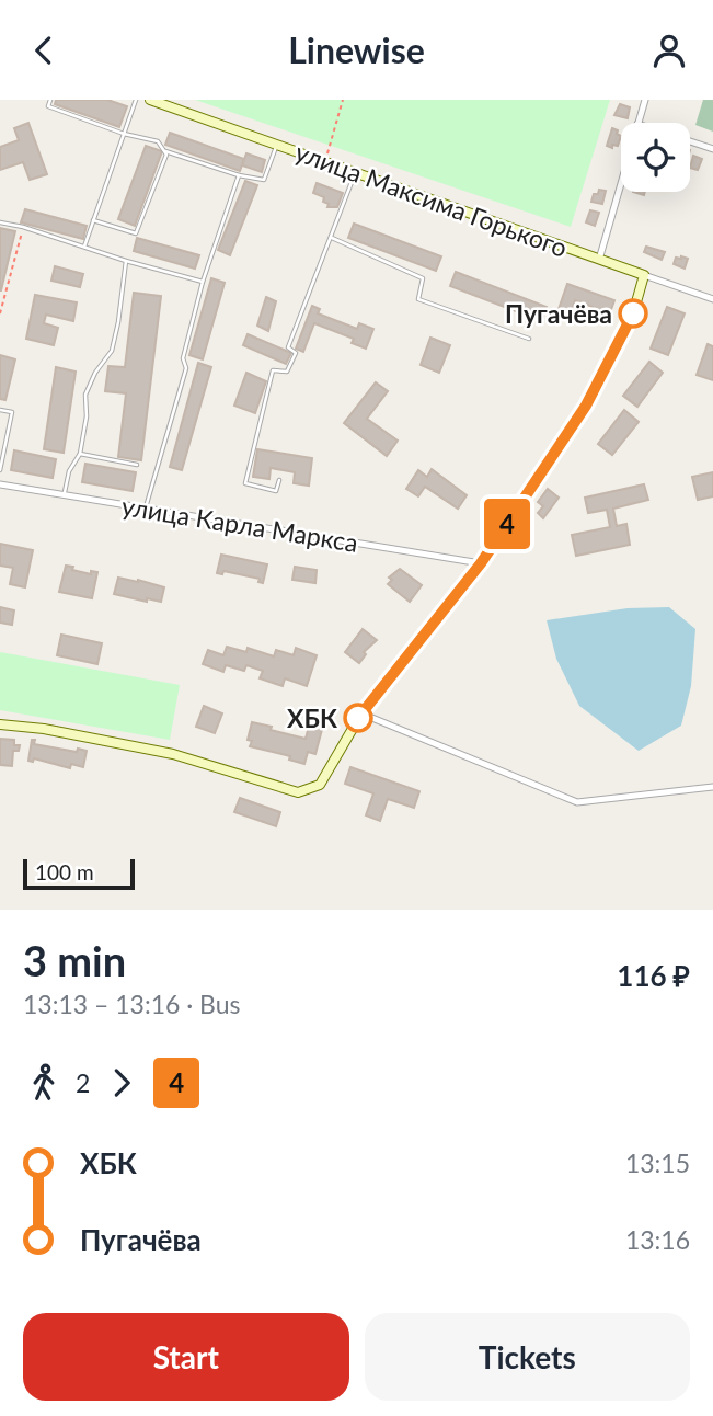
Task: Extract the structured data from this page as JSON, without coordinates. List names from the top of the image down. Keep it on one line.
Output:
{"streets":{"street":["улица Максима Горького","улица Карла Маркса"]},"places":["Пугачёва","ХБК"],"lines":["bus line 4"],"scale_bar":"100 m","page":{"header":"Linewise","on_map":"4","scale":"100 m","heading":["3 min","13:13 – 13:16 · Bus","116 ₽"],"legs":["2","4"],"list":[{"name":"ХБК","value":"13:15"},{"name":"Пугачёва","value":"13:16"}],"buttons":["Start","Tickets"]}}
